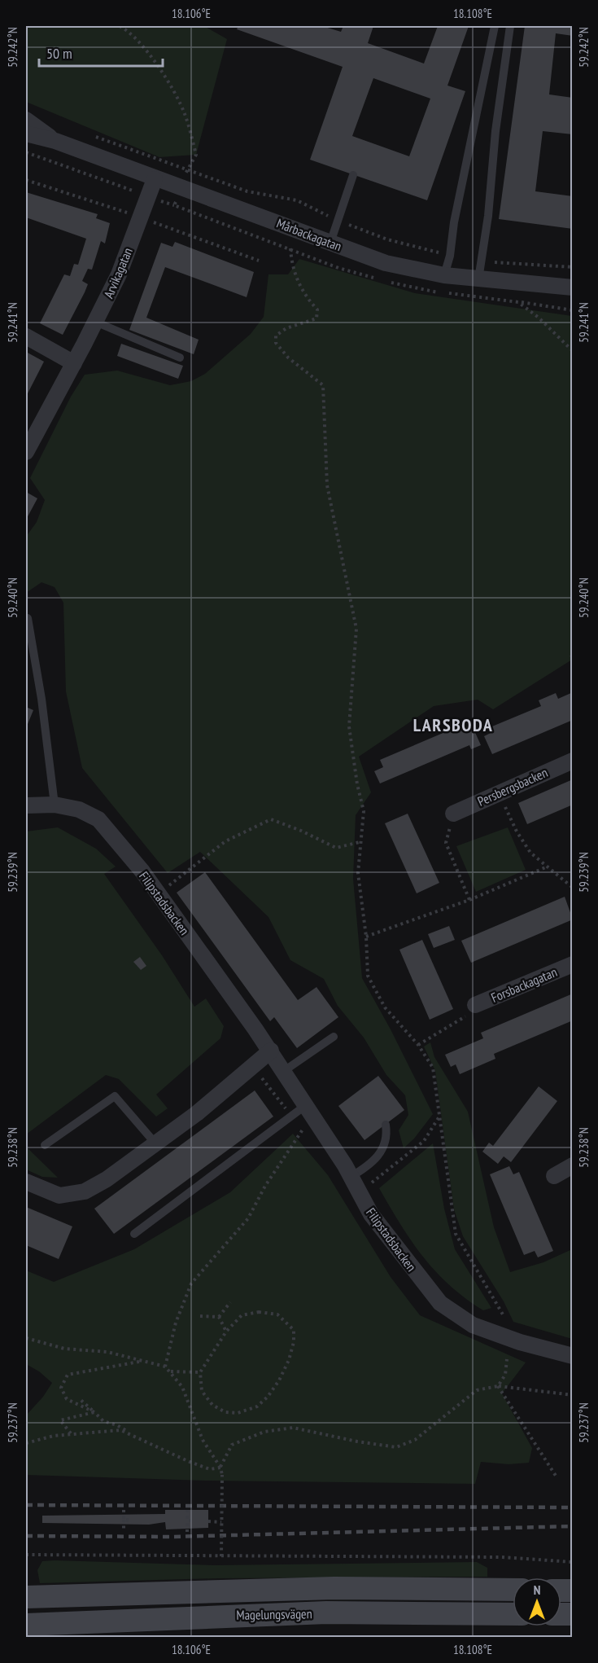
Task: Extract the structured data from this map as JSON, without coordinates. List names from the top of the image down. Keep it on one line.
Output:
{"streets":{"main road":["Magelungsvägen"],"street":["Mårbackagatan","Arvikagatan","Persbergsbacken","Filipstadsbacken","Forsbackagatan"]},"crossings":[["Mårbackagatan","Arvikagatan"]],"districts":["LARSBODA"],"scale_bar":"50 m","north":"top","coordinates":["18.106°E","18.108°E","59.242°N","59.241°N","59.240°N","59.239°N","59.238°N","59.237°N"]}
